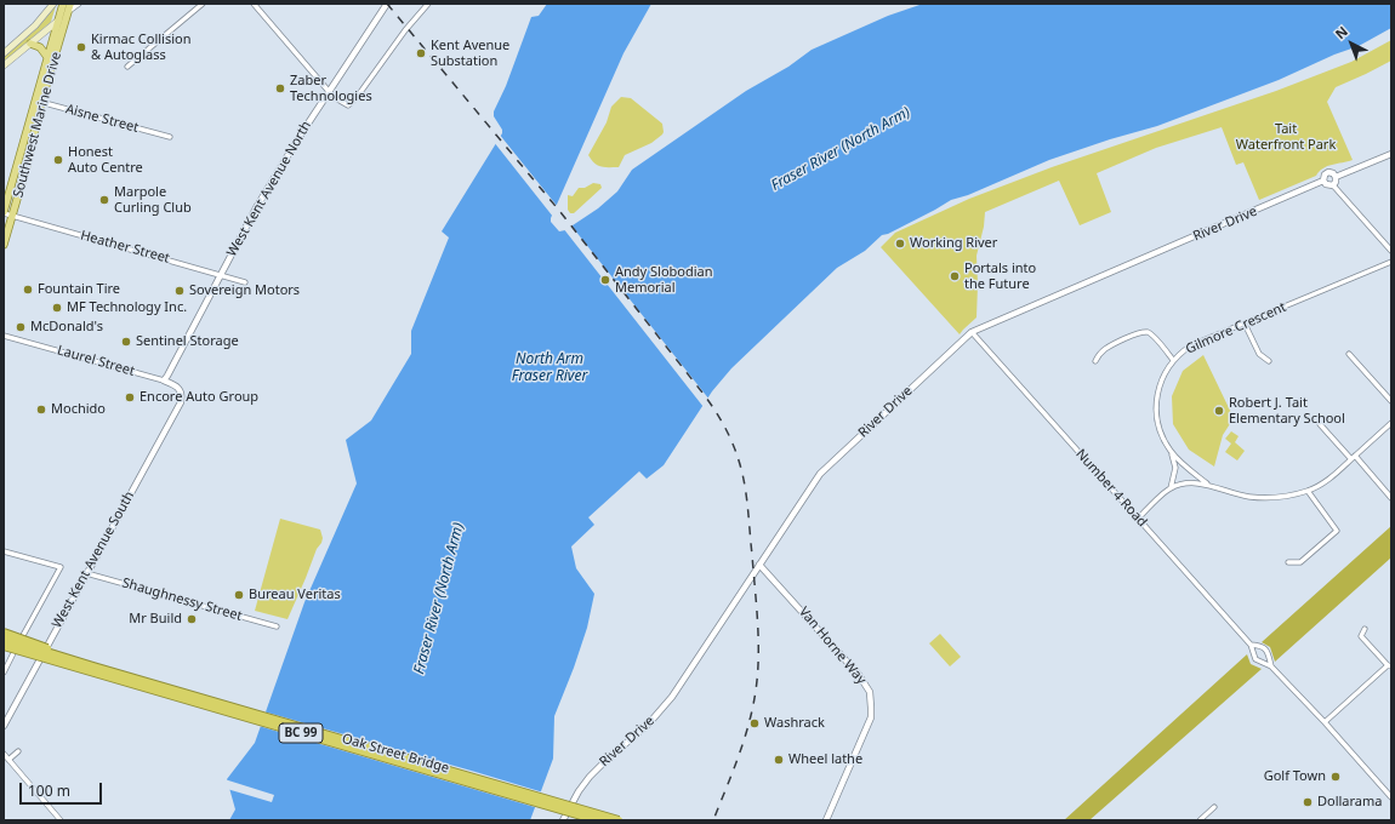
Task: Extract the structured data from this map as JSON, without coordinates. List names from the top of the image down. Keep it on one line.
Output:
{"streets":{"highway":["BC 99","Oak Street Bridge"],"main road":["Southwest Marine Drive"],"street":["Aisne Street","West Kent Avenue North","River Drive","Heather Street","Gilmore Crescent","Laurel Street","Number 4 Road","West Kent Avenue South","Shaughnessy Street","Van Horne Way"]},"crossings":[["Aisne Street","Southwest Marine Drive"],["Southwest Marine Drive","Heather Street"],["West Kent Avenue North","Heather Street"],["West Kent Avenue North","Laurel Street"],["River Drive","Number 4 Road"],["River Drive","Van Horne Way"],["Laurel Street","West Kent Avenue South"],["West Kent Avenue South","Shaughnessy Street"]],"water":["Fraser River (North Arm)","North Arm Fraser River"],"parks":["Tait Waterfront Park"],"places":["Kirmac Collision & Autoglass","Kent Avenue Substation","Zaber Technologies","Honest Auto Centre","Marpole Curling Club","Working River","Portals into the Future","Andy Slobodian Memorial","Fountain Tire","Sovereign Motors","MF Technology Inc.","McDonald's","Sentinel Storage","Encore Auto Group","Mochido","Robert J. Tait Elementary School","Bureau Veritas","Mr Build","Washrack","Wheel lathe","Golf Town","Dollarama"],"scale_bar":"100 m","north":"top left"}
